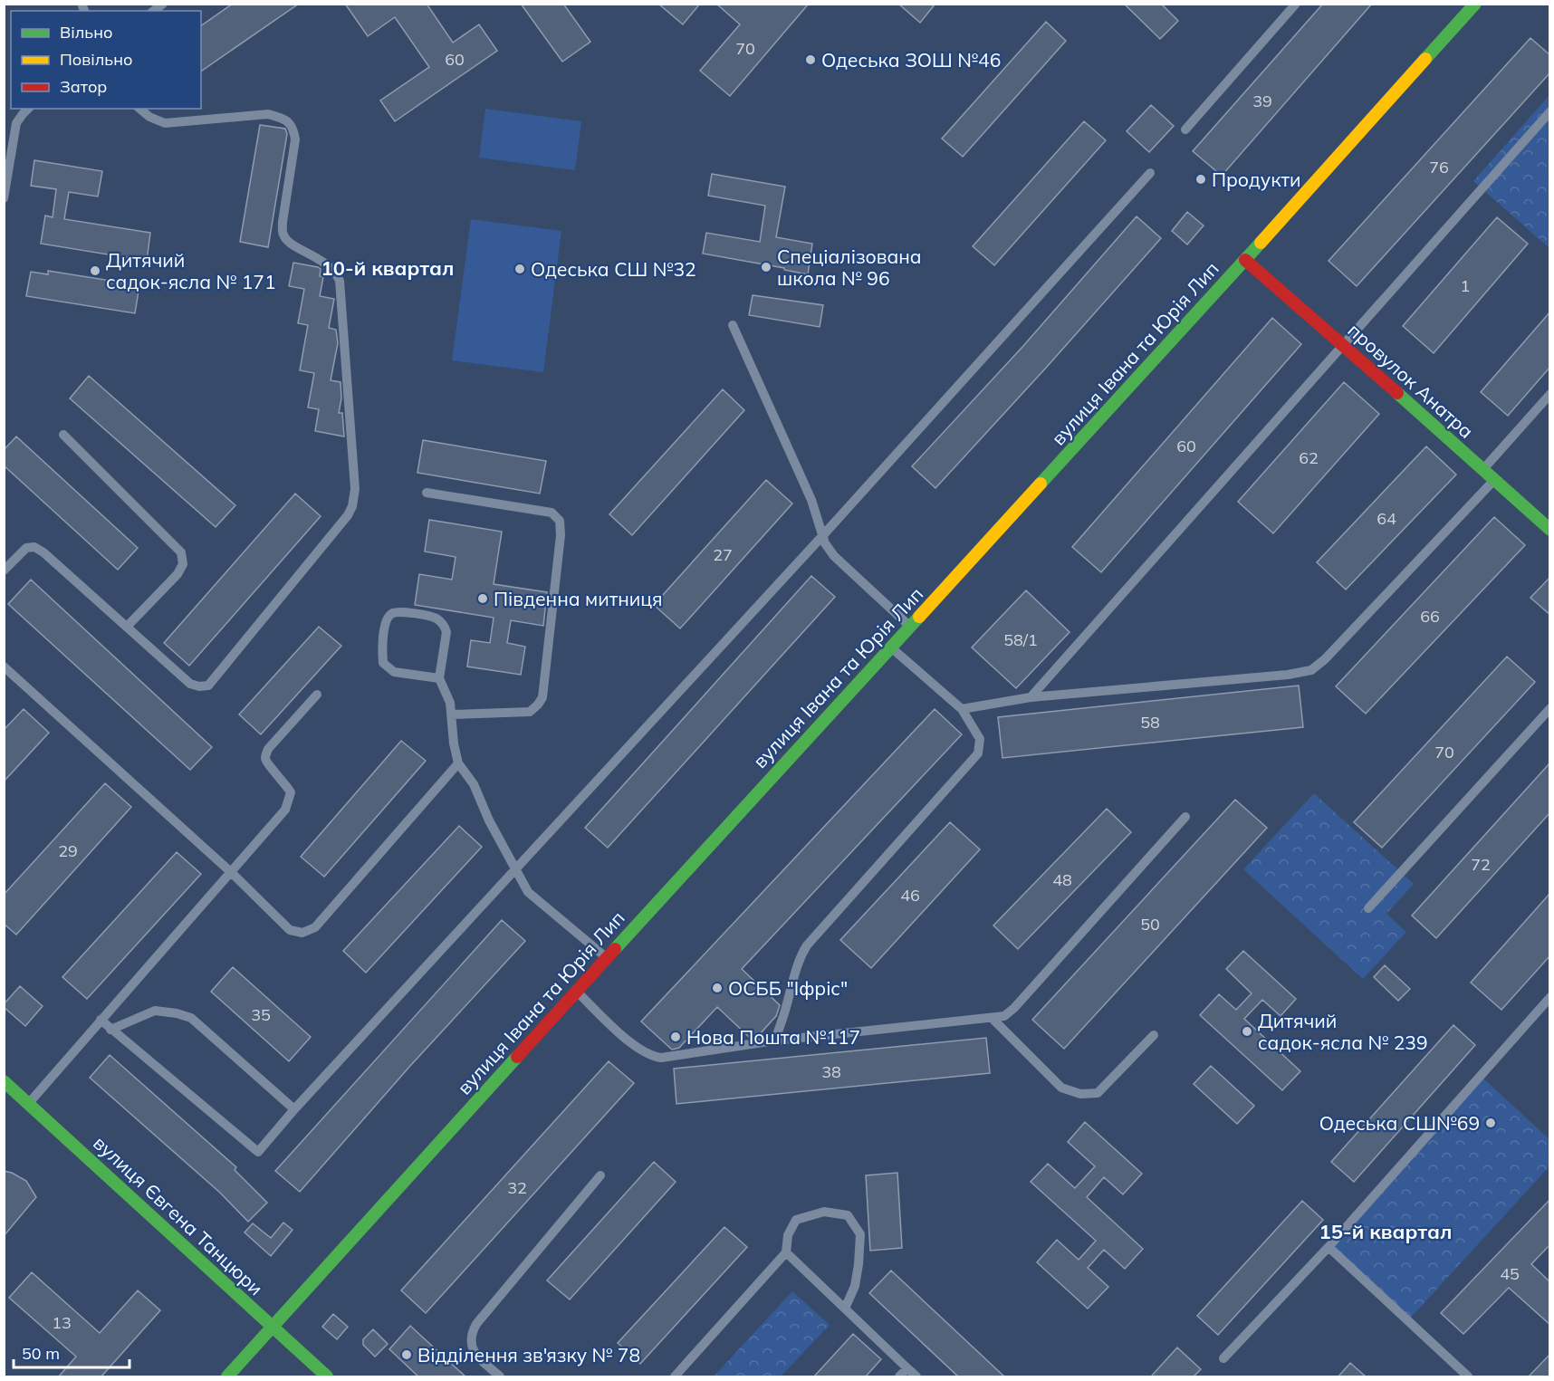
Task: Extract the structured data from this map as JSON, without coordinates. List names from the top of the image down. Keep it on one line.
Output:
{"streets":{"street":["вулиця Івана та Юрія Лип","провулок Анатра","вулиця Євгена Танцюри"]},"crossings":[["вулиця Івана та Юрія Лип","провулок Анатра"],["вулиця Івана та Юрія Лип","вулиця Євгена Танцюри"]],"districts":["10-й квартал","15-й квартал"],"places":["Одеська ЗОШ №46","Продукти","Спеціалізована школа № 96","Одеська СШ №32","Дитячий садок-ясла № 171","Південна митниця","ОСББ \"Іфріс\"","Дитячий садок-ясла № 239","Нова Пошта №117","Одеська СШ№69","Відділення зв'язку № 78"],"house_numbers":["70","60","39","76","1","60","62","64","27","66","58/1","58","70","29","72","48","46","50","35","38","32","45","13"],"legend":["Вільно","Повільно","Затор"],"scale_bar":"50 m"}
